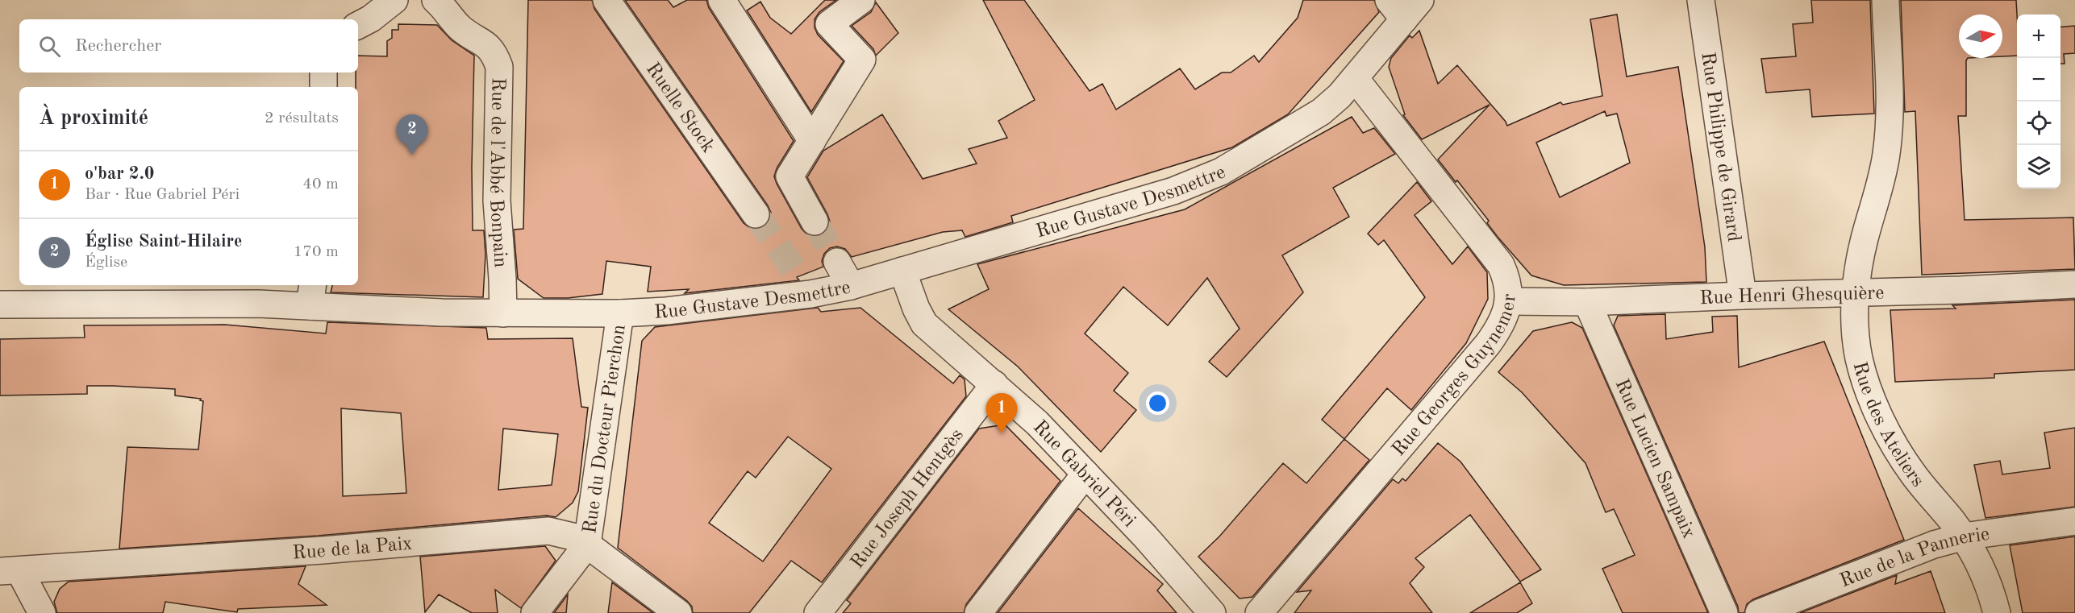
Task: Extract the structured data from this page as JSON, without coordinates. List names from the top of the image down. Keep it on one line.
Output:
{"streets":{"street":["Ruelle Stock","Rue Philippe de Girard","Rue de l'Abbé Bonpain","Rue Gustave Desmettre","Rue Henri Ghesquière","Rue Georges Guynemer","Rue des Ateliers","Rue du Docteur Pierchon","Rue Lucien Sampaix","Rue Gabriel Péri","Rue Joseph Hentgès","Rue de la Paix","Rue de la Pannerie"]},"crossings":[["Rue Philippe de Girard","Rue Henri Ghesquière"],["Rue de l'Abbé Bonpain","Rue Gustave Desmettre"],["Rue Gustave Desmettre","Rue Georges Guynemer"],["Rue Gustave Desmettre","Rue du Docteur Pierchon"],["Rue Gustave Desmettre","Rue Gabriel Péri"],["Rue Henri Ghesquière","Rue Georges Guynemer"],["Rue Henri Ghesquière","Rue des Ateliers"],["Rue Henri Ghesquière","Rue Lucien Sampaix"],["Rue des Ateliers","Rue de la Pannerie"],["Rue du Docteur Pierchon","Rue de la Paix"],["Rue Gabriel Péri","Rue Joseph Hentgès"]],"north":"right","page":{"map_buttons":["+","−"],"search":"Rechercher","heading":["À proximité","2 résultats"],"pins":["2","1"],"list":[{"mark":"1","name":"o'bar 2.0","note":"Bar · Rue Gabriel Péri","value":"40 m"},{"mark":"2","name":"Église Saint-Hilaire","note":"Église","value":"170 m"}]}}
